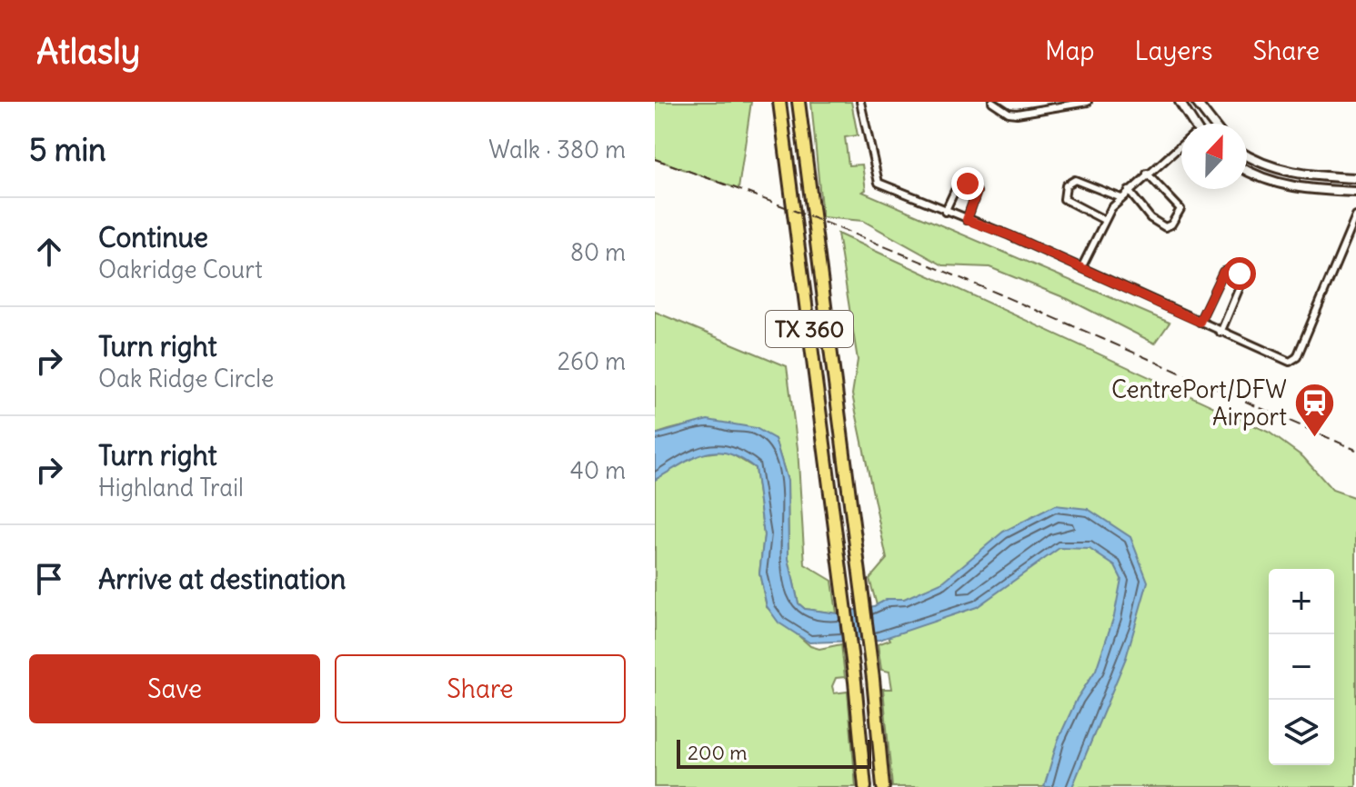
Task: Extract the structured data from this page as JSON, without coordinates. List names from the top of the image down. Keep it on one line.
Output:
{"streets":{"highway":["TX 360"]},"places":{"station":["CentrePort/DFW Airport"]},"scale_bar":"200 m","north":"top","page":{"header":"Atlasly","nav":["Map","Layers","Share"],"heading":["5 min","Walk · 380 m"],"list":[["Continue","Oakridge Court","80 m"],["Turn right","Oak Ridge Circle","260 m"],["Turn right","Highland Trail","40 m"],"Arrive at destination"],"map_buttons":["+","−"],"buttons":["Save","Share"],"scale":"200 m"}}
